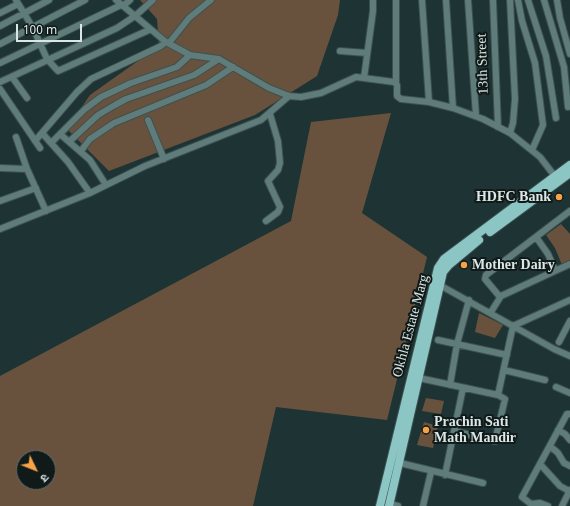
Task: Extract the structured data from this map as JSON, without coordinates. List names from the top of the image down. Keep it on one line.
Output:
{"streets":{"main road":["Okhla Estate Marg"],"street":["13th Street"]},"places":["HDFC Bank","Mother Dairy","Prachin Sati Math Mandir"],"scale_bar":"100 m","north":"bottom right"}
